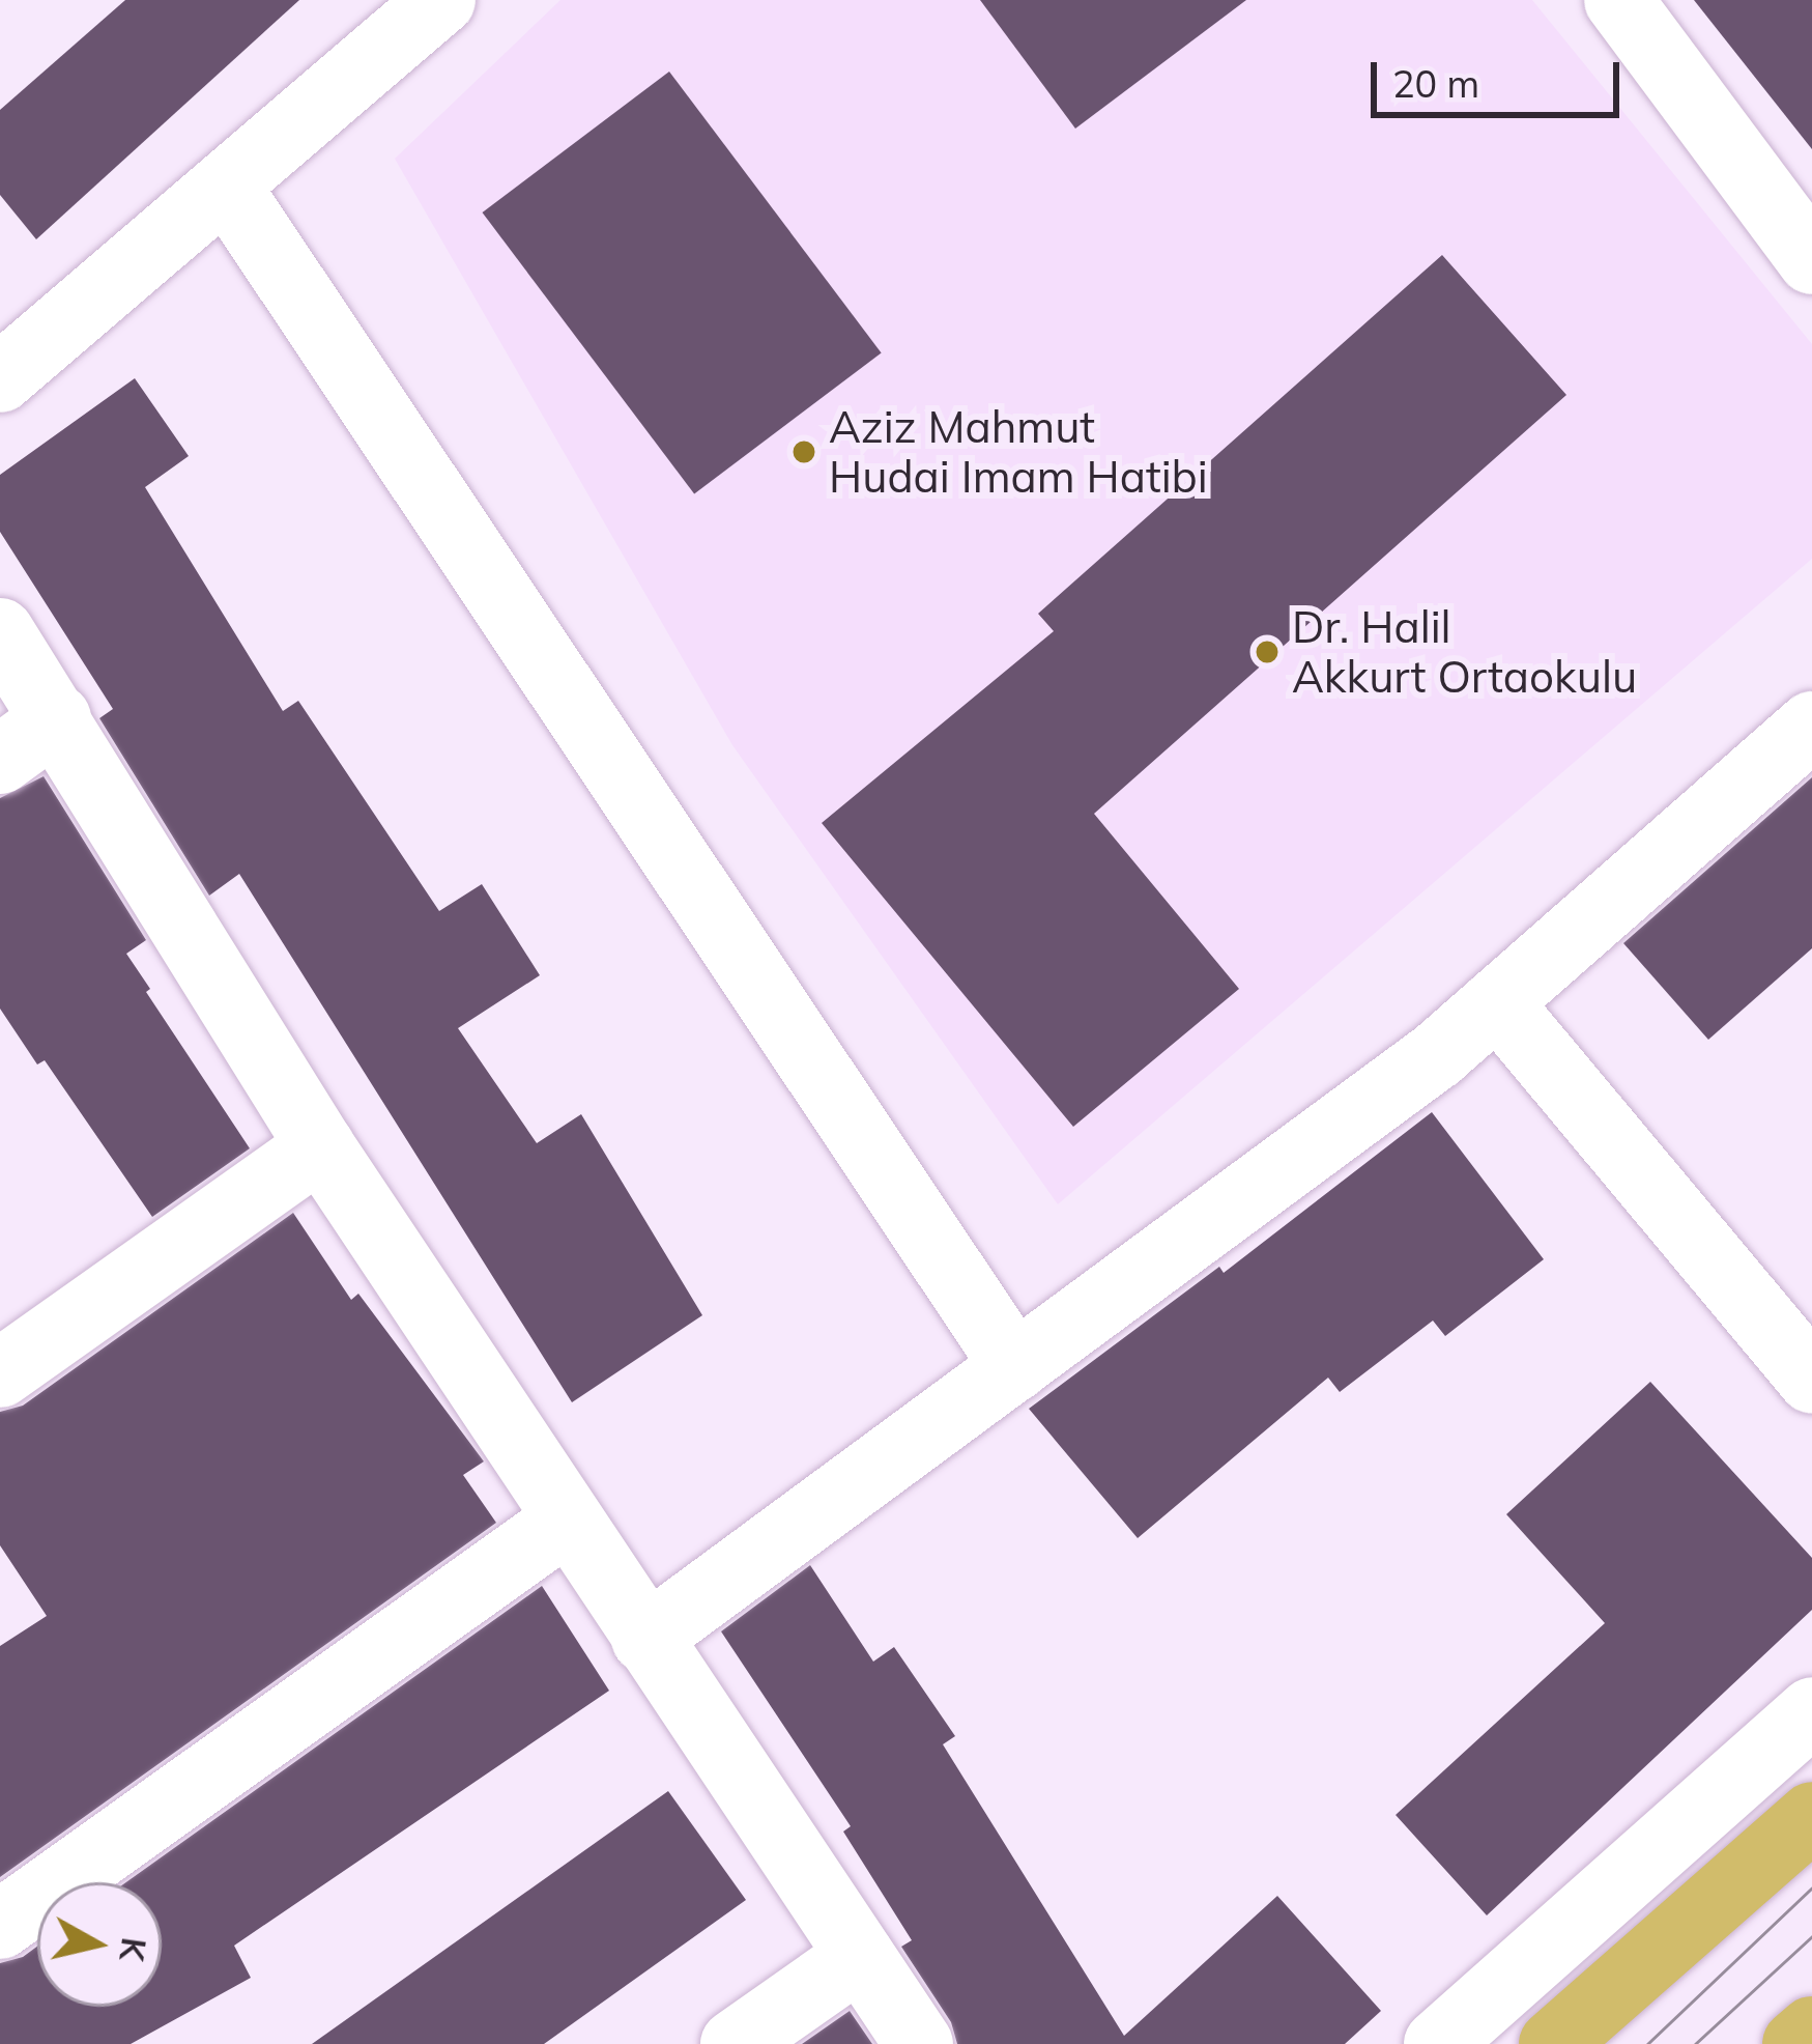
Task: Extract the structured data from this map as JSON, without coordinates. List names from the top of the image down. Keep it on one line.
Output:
{"places":["Aziz Mahmut Hudai Imam Hatibi","Dr. Halil Akkurt Ortaokulu"],"scale_bar":"20 m","north":"right"}
